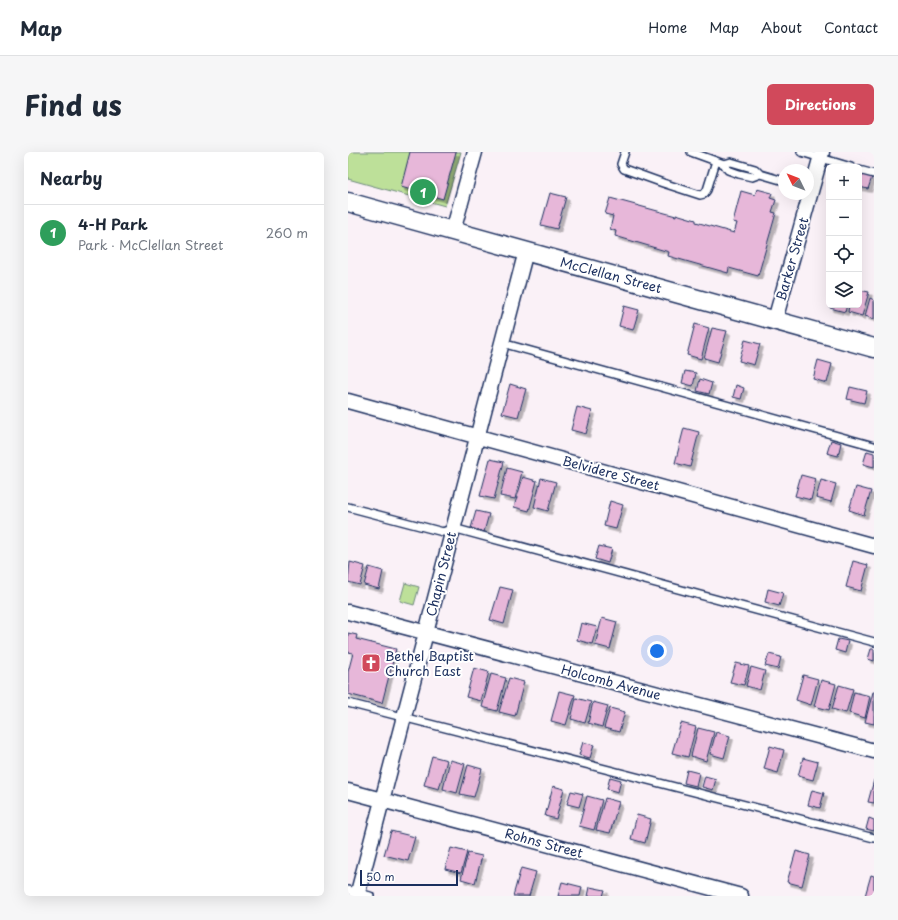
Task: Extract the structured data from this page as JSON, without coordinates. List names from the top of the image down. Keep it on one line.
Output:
{"streets":{"street":["Barker Street","McClellan Street","Belvidere Street","Chapin Street","Holcomb Avenue","Rohns Street"]},"crossings":[["Barker Street","McClellan Street"],["McClellan Street","Chapin Street"],["Belvidere Street","Chapin Street"],["Chapin Street","Holcomb Avenue"],["Chapin Street","Rohns Street"]],"places":{"church":["Bethel Baptist Church East"]},"scale_bar":"50 m","north":"top left","page":{"header":"Map","nav":["Home","Map","About","Contact"],"title":"Find us","buttons":"Directions","heading":"Nearby","map_buttons":["+","−"],"pins":"1","list":[{"mark":"1","name":"4-H Park","note":"Park · McClellan Street","value":"260 m"}],"scale":"50 m"}}
